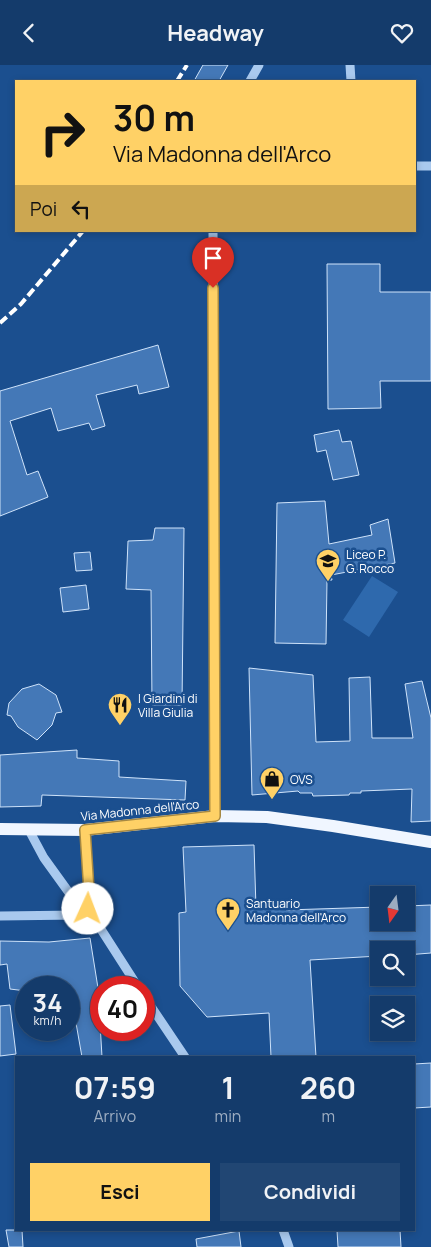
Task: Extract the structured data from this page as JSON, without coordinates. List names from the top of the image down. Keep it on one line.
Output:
{"streets":{"main road":["Via Madonna dell'Arco"]},"places":{"school or university":["Liceo P. G. Rocco"],"restaurant":["I Giardini di Villa Giulia"],"shop":["OVS"],"church":["Santuario Madonna dell'Arco"]},"north":"bottom","page":{"header":"Headway","turn":["30 m","Via Madonna dell'Arco"],"then":"Poi","speed":"34 km/h","limit":"40","eta":["07:59","Arrivo","1","min","260","m"],"buttons":["Esci","Condividi"]}}
